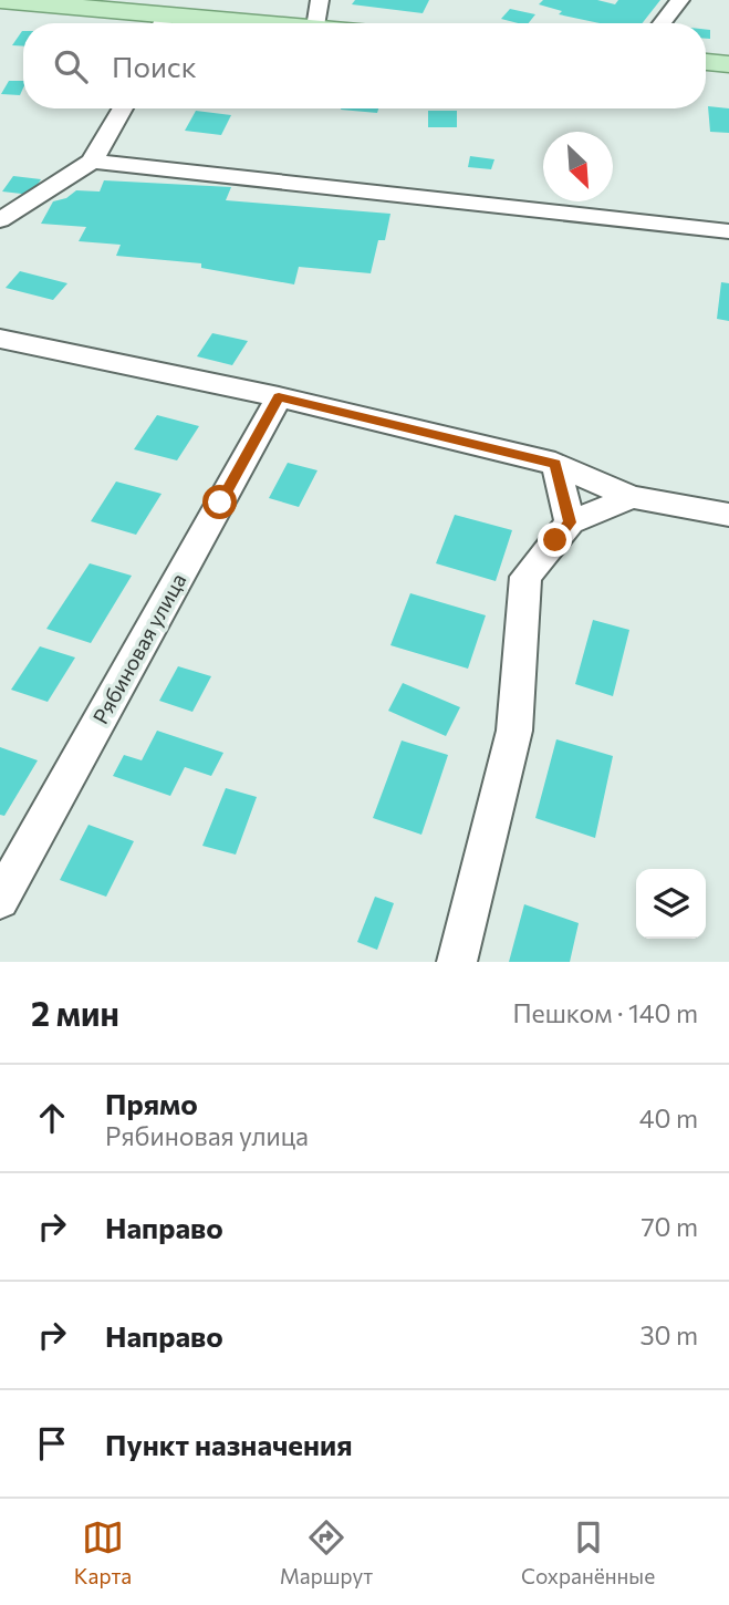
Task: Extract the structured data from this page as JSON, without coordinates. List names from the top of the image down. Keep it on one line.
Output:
{"streets":{"street":["Рябиновая улица"]},"north":"bottom right","page":{"search":"Поиск","heading":["2 мин","Пешком · 140 m"],"list":[["Прямо","Рябиновая улица","40 m"],["Направо","70 m"],["Направо","30 m"],"Пункт назначения"],"nav":["Карта","Маршрут","Сохранённые"]}}
